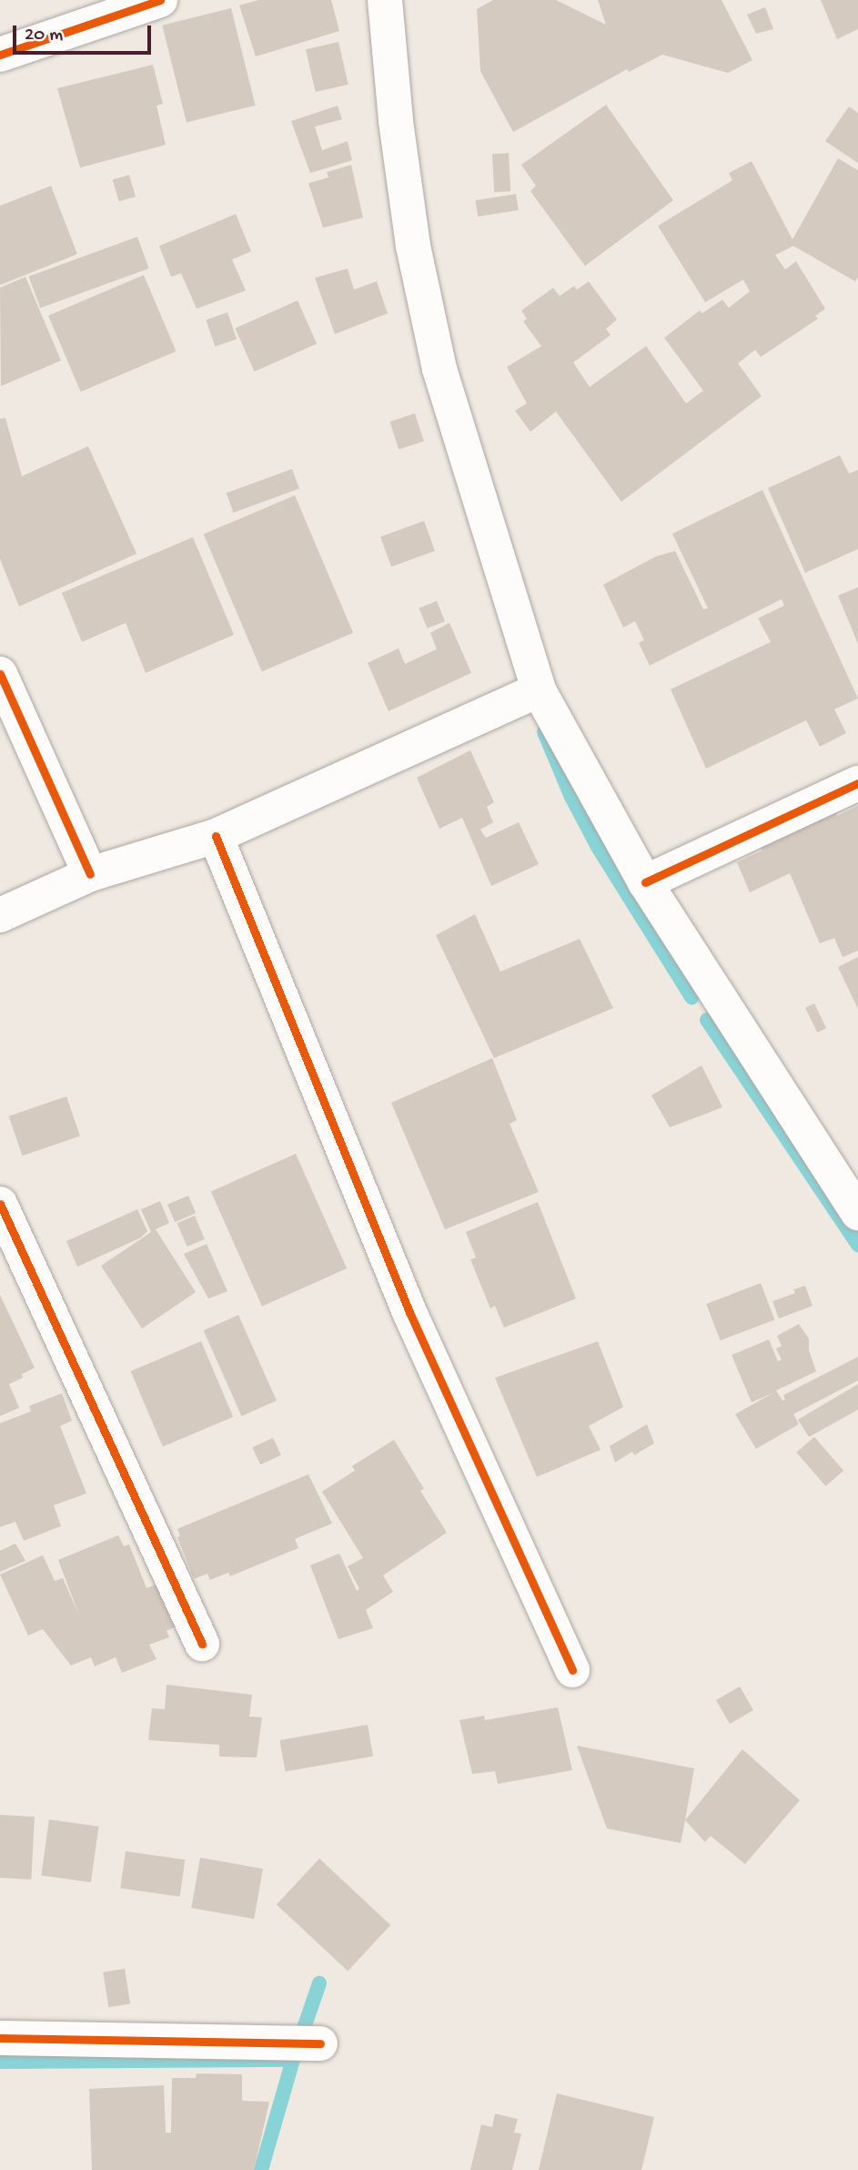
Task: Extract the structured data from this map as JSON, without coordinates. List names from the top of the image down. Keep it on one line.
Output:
{"scale_bar":"20 m"}
